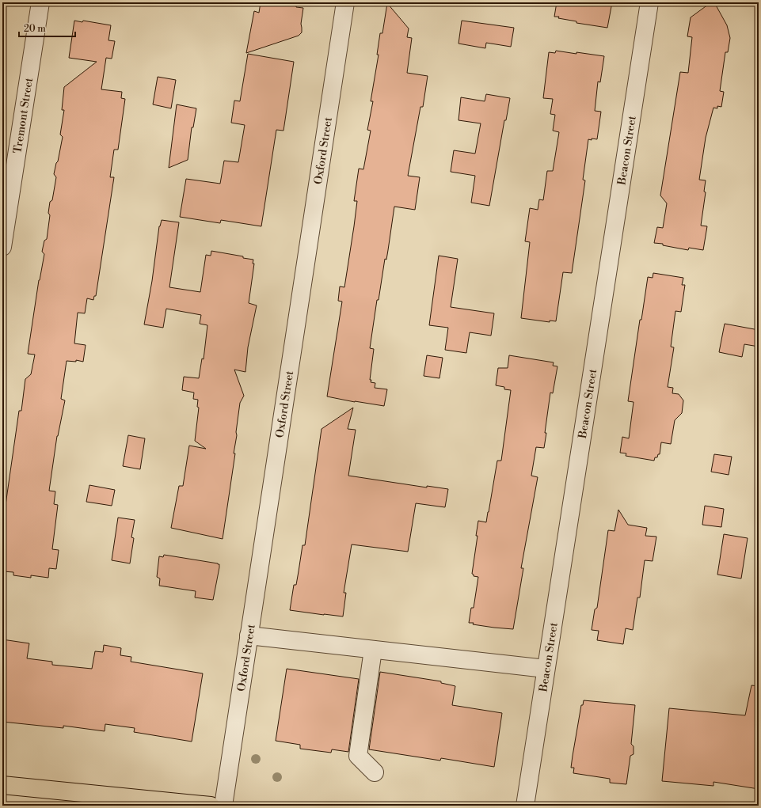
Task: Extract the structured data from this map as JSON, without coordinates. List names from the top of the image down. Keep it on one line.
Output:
{"streets":{"street":["Tremont Street","Oxford Street","Beacon Street"]},"scale_bar":"20 m"}
